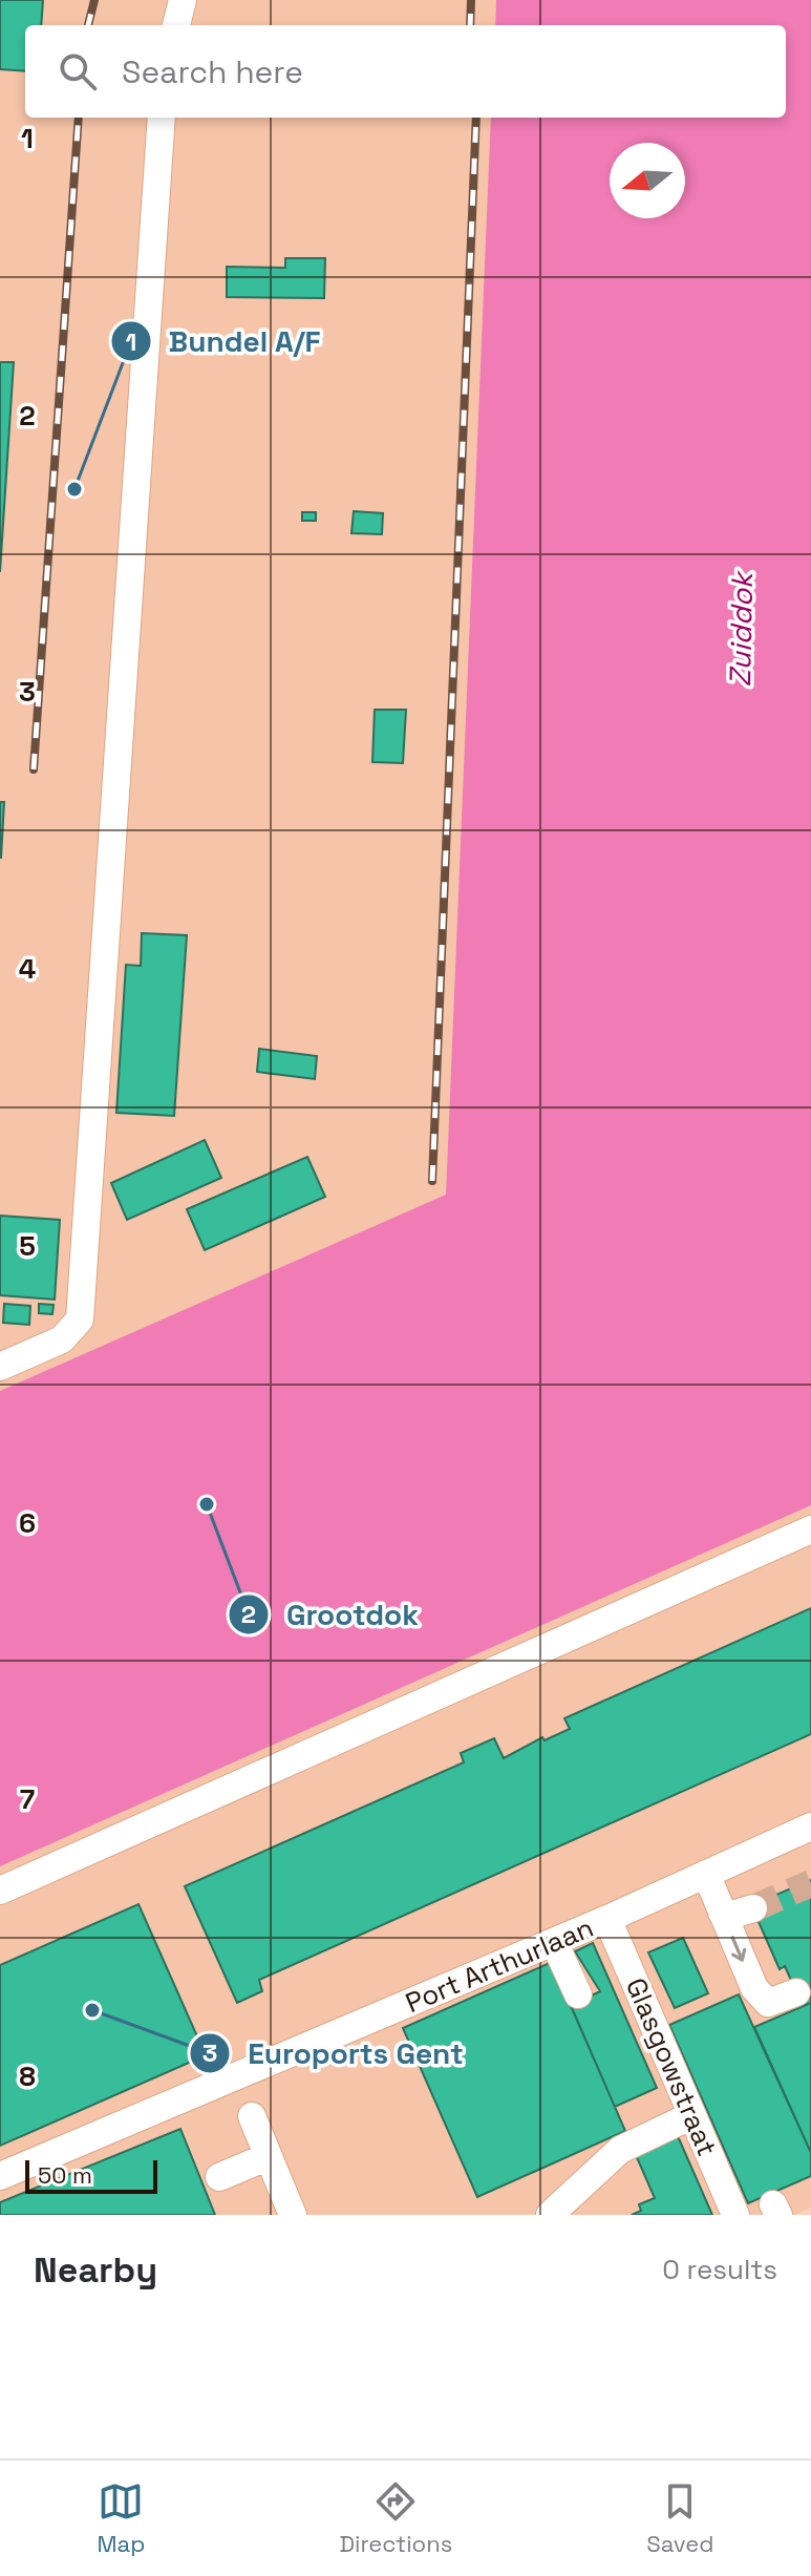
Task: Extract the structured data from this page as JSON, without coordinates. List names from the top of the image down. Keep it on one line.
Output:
{"streets":{"street":["Port Arthurlaan","Glasgowstraat"]},"crossings":[["Port Arthurlaan","Glasgowstraat"]],"water":["Zuiddok"],"places":["Bundel A/F","Grootdok","Euroports Gent"],"scale_bar":"50 m","north":"left","page":{"search":"Search here","scale":"50 m","heading":["Nearby","0 results"],"nav":["Map","Directions","Saved"]},"grid":{"rows":["1","2","3","4","5","6","7","8"]}}
